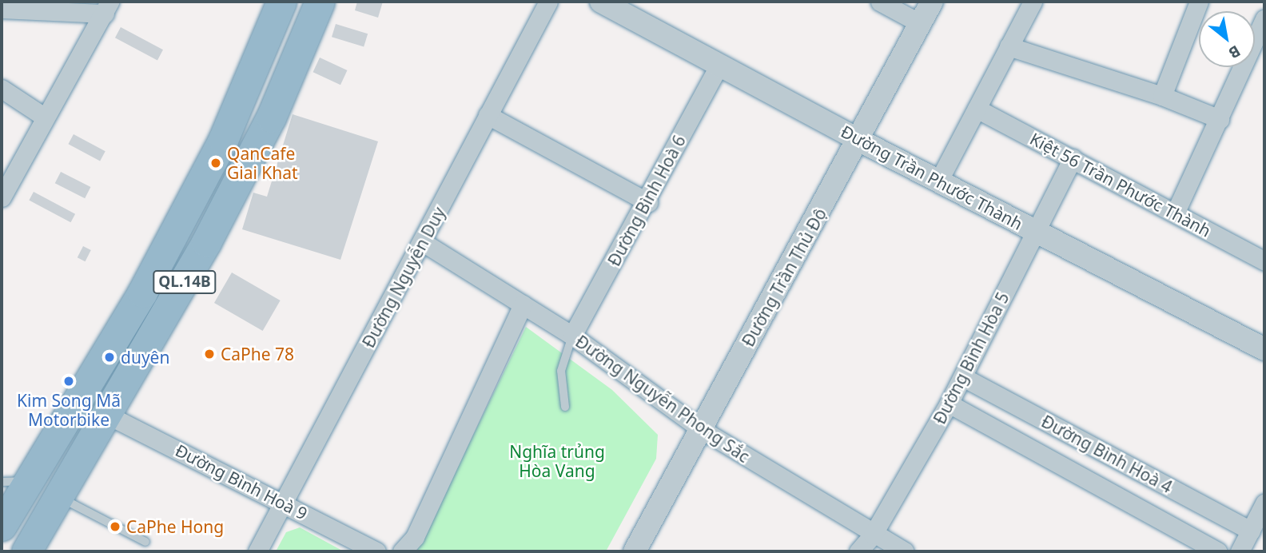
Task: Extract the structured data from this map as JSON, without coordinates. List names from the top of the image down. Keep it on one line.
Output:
{"streets":{"highway":["QL.14B"],"street":["Đường Trần Phước Thành","Kiệt 56 Trần Phước Thành","Đường Bình Hoà 6","Đường Nguyễn Duy","Đường Trần Thủ Độ","Đường Bình Hòa 5","Đường Nguyễn Phong Sắc","Đường Bình Hoà 4","Đường Bình Hoà 9"]},"crossings":[["Đường Trần Phước Thành","Đường Bình Hoà 6"],["Đường Trần Phước Thành","Đường Trần Thủ Độ"],["Đường Trần Phước Thành","Đường Bình Hòa 5"],["Kiệt 56 Trần Phước Thành","Đường Bình Hòa 5"],["Đường Bình Hoà 6","Đường Nguyễn Phong Sắc"],["Đường Nguyễn Duy","Đường Nguyễn Phong Sắc"],["Đường Nguyễn Duy","Đường Bình Hoà 9"],["Đường Trần Thủ Độ","Đường Nguyễn Phong Sắc"],["QL.14B","Đường Bình Hoà 9"],["Đường Bình Hòa 5","Đường Nguyễn Phong Sắc"],["Đường Bình Hòa 5","Đường Bình Hoà 4"]],"parks":["Nghĩa trủng Hòa Vang"],"places":["QanCafe Giai Khat","CaPhe 78","duyên","Kim Song Mã Motorbike","CaPhe Hong"],"north":"bottom right"}
